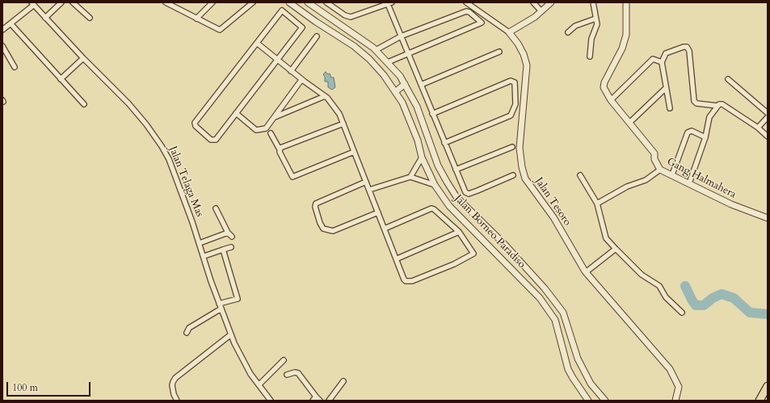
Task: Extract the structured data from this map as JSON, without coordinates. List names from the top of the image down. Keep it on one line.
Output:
{"streets":{"street":["Gang Halmahera","Jalan Telaga Mas","Jalan Tesoro","Jalan Borneo Paradiso"]},"scale_bar":"100 m"}
